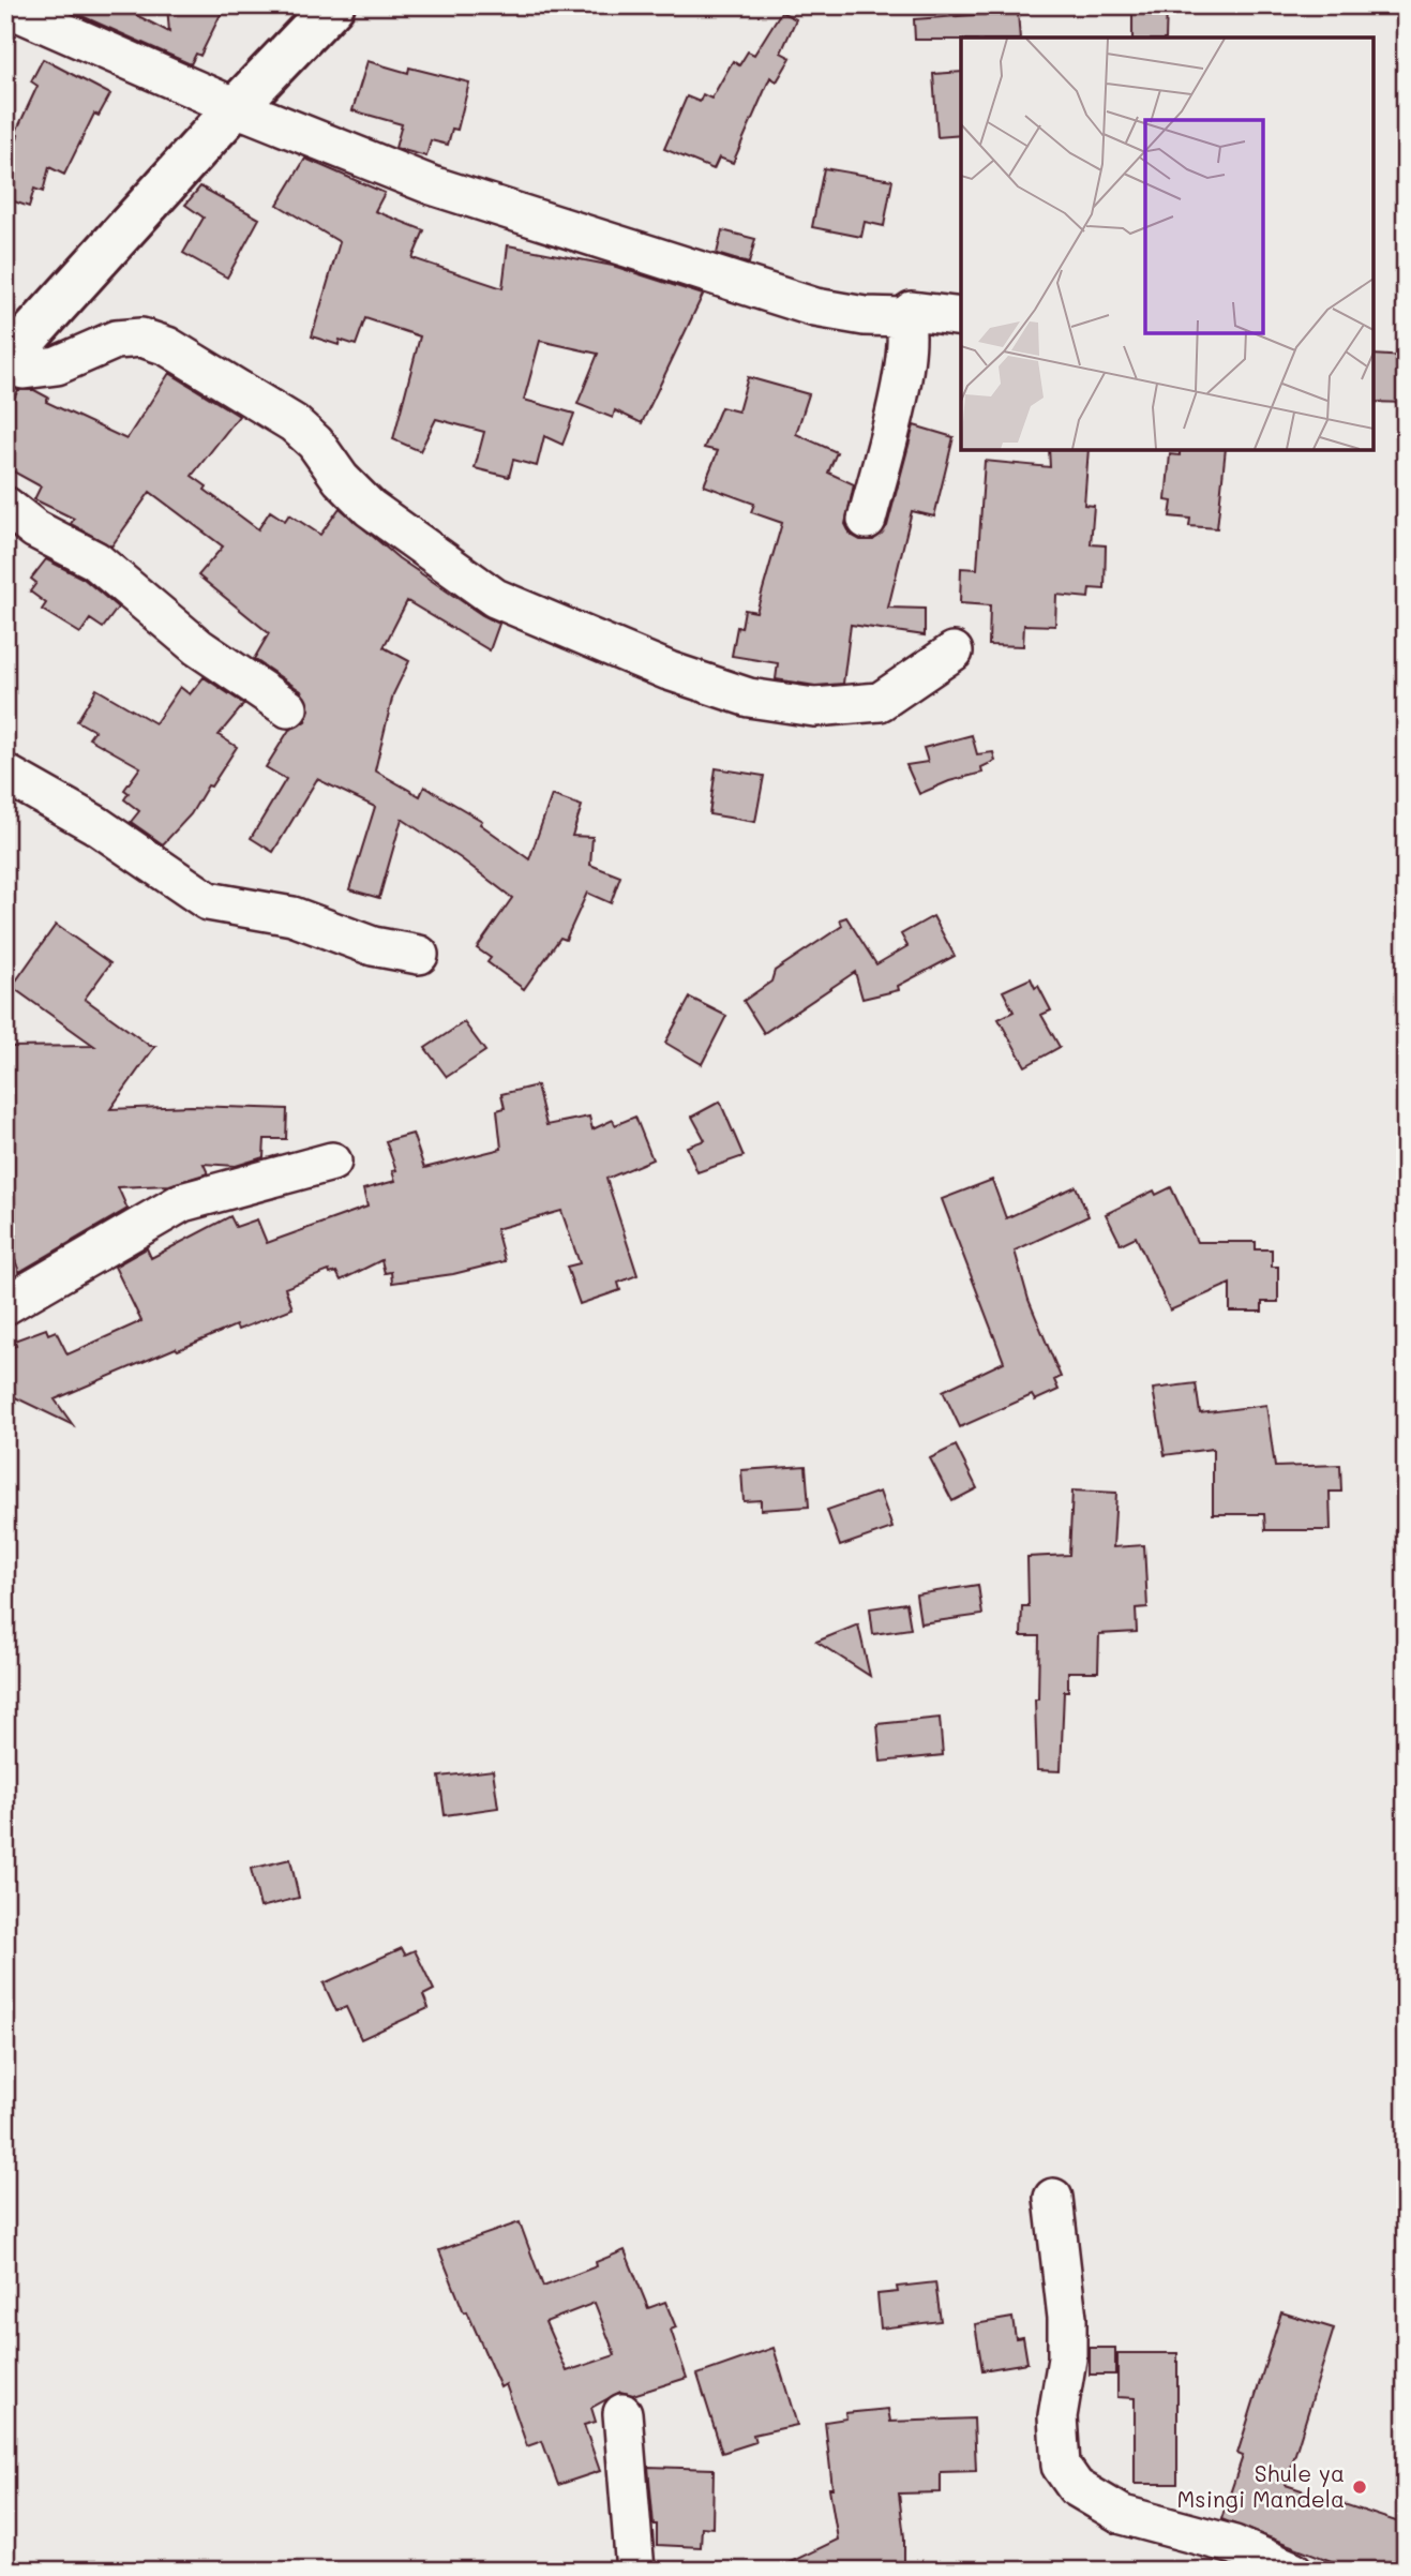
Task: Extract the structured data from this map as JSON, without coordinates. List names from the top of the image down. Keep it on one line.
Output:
{"places":["Shule ya Msingi Mandela"]}
